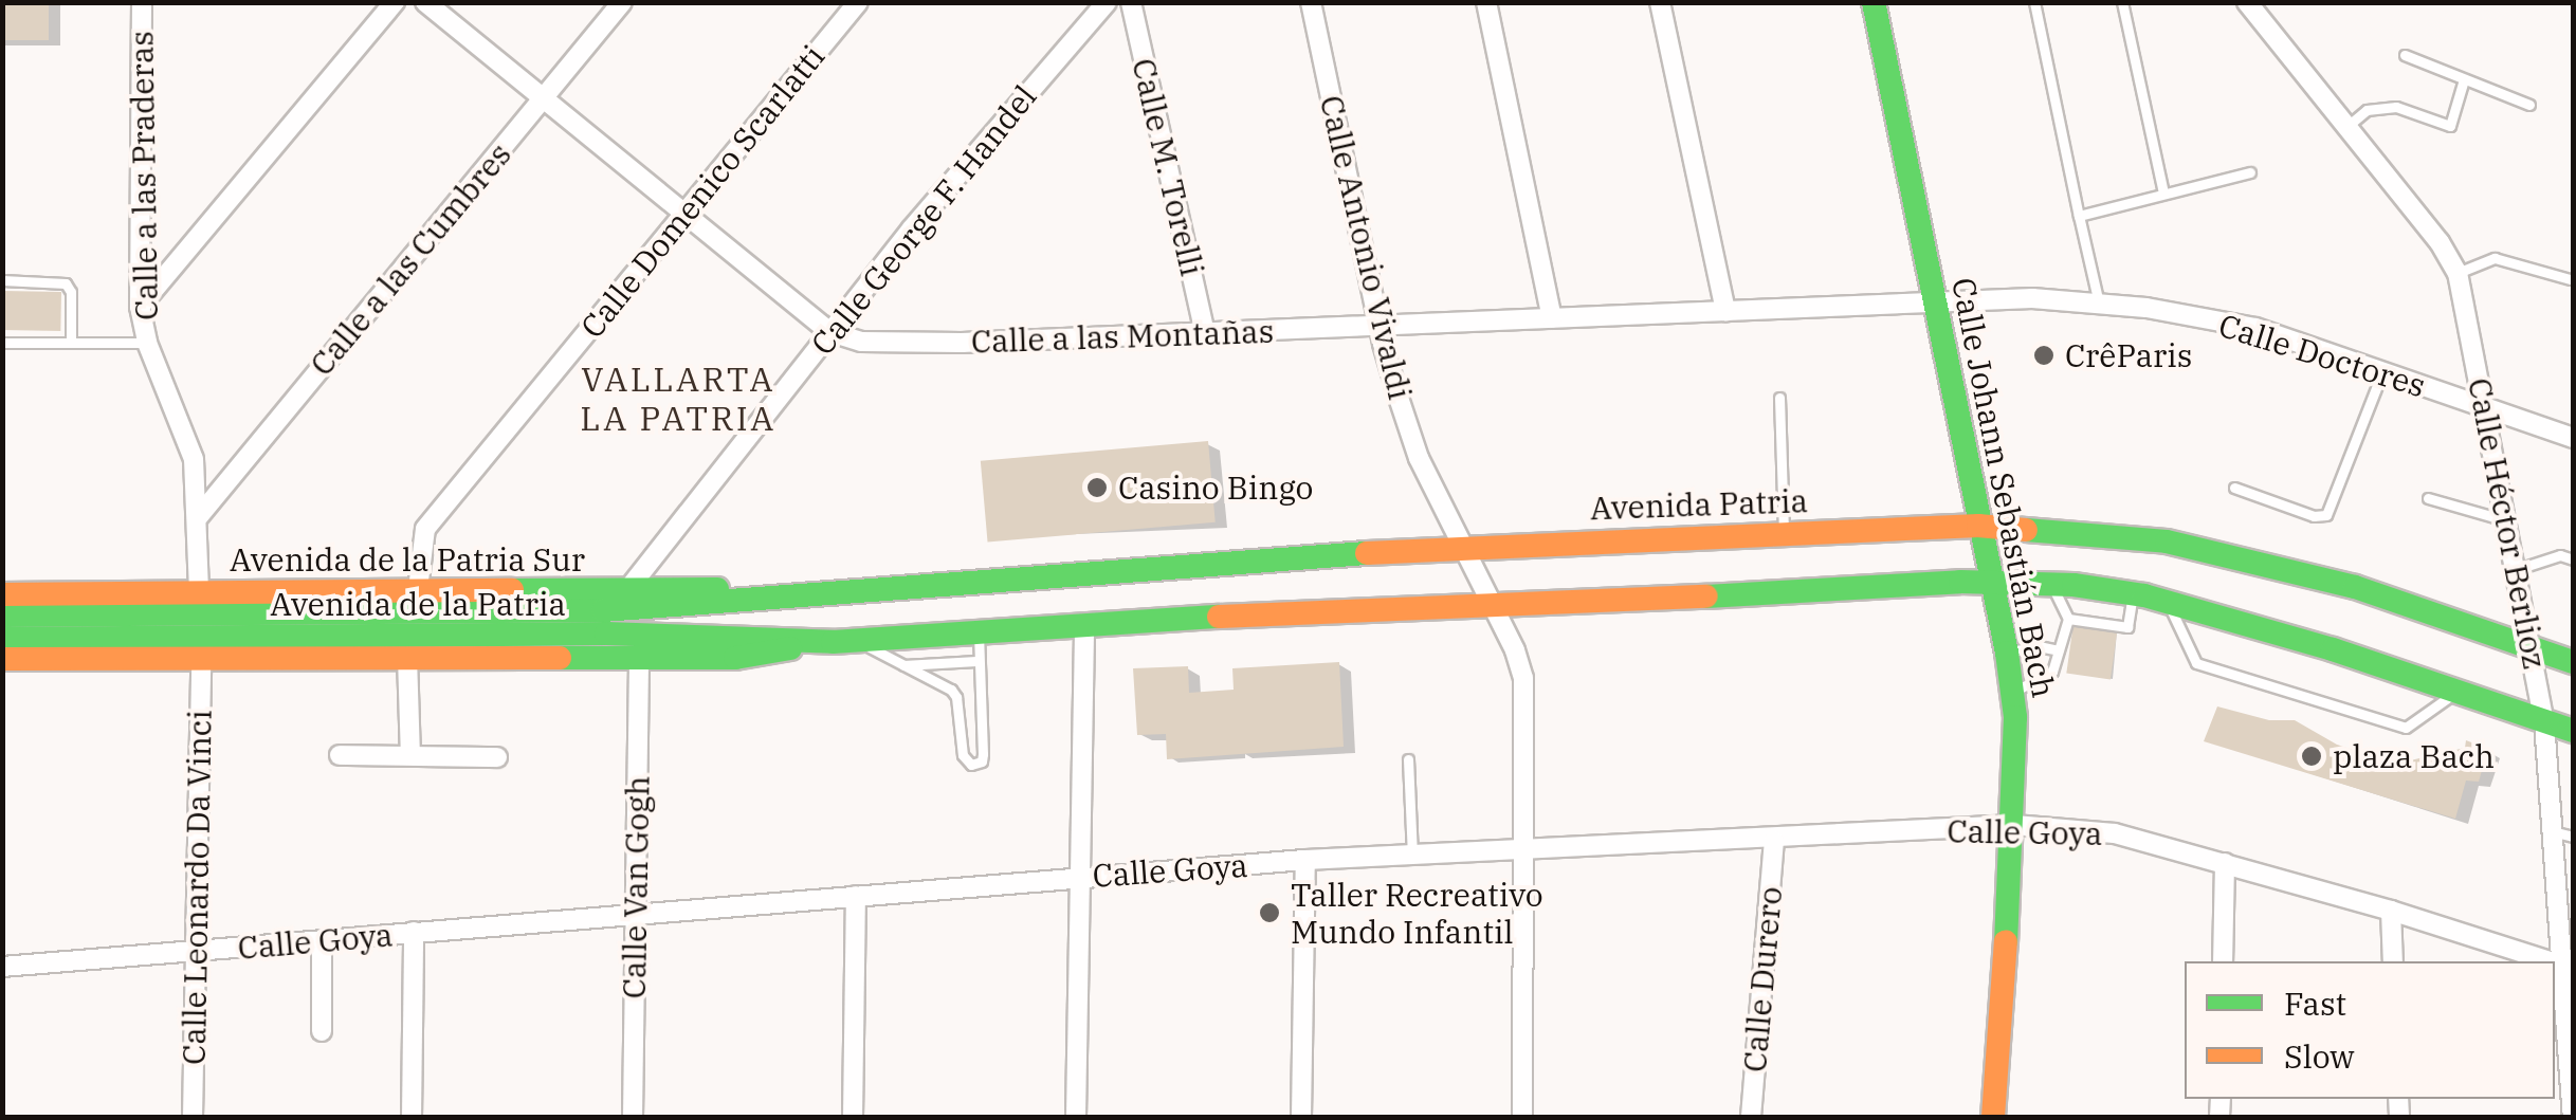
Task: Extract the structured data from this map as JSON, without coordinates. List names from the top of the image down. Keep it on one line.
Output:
{"streets":{"main road":["Calle Johann Sebastián Bach","Avenida Patria","Avenida de la Patria Sur","Avenida de la Patria"],"street":["Calle M. Torelli","Calle a las Praderas","Calle Domenico Scarlatti","Calle George F. Handel","Calle Antonio Vivaldi","Calle a las Cumbres","Calle a las Montañas","Calle Doctores","Calle Héctor Berlioz","Calle Goya","Calle Leonardo Da Vinci","Calle Van Gogh","Calle Durero"]},"crossings":[["Calle M. Torelli","Calle a las Montañas"],["Calle a las Praderas","Calle a las Cumbres"],["Calle a las Praderas","Avenida de la Patria Sur"],["Calle Domenico Scarlatti","Calle a las Montañas"],["Calle Domenico Scarlatti","Avenida de la Patria Sur"],["Calle George F. Handel","Calle a las Montañas"],["Calle George F. Handel","Avenida de la Patria Sur"],["Calle Antonio Vivaldi","Calle a las Montañas"],["Calle Antonio Vivaldi","Avenida Patria"],["Calle Antonio Vivaldi","Calle Goya"],["Calle a las Cumbres","Calle a las Montañas"],["Calle a las Montañas","Calle Doctores"],["Calle a las Montañas","Calle Johann Sebastián Bach"],["Calle Doctores","Calle Johann Sebastián Bach"],["Calle Doctores","Calle Héctor Berlioz"],["Calle Johann Sebastián Bach","Avenida Patria"],["Calle Johann Sebastián Bach","Calle Goya"],["Avenida Patria","Calle Héctor Berlioz"],["Avenida Patria","Avenida de la Patria Sur"],["Avenida Patria","Avenida de la Patria"],["Avenida de la Patria Sur","Avenida de la Patria"],["Calle Goya","Calle Leonardo Da Vinci"],["Calle Goya","Calle Van Gogh"],["Calle Goya","Calle Durero"]],"districts":["VALLARTA LA PATRIA"],"places":["CrêParis","Casino Bingo","plaza Bach","Taller Recreativo Mundo Infantil"],"legend":["Fast","Slow"]}
